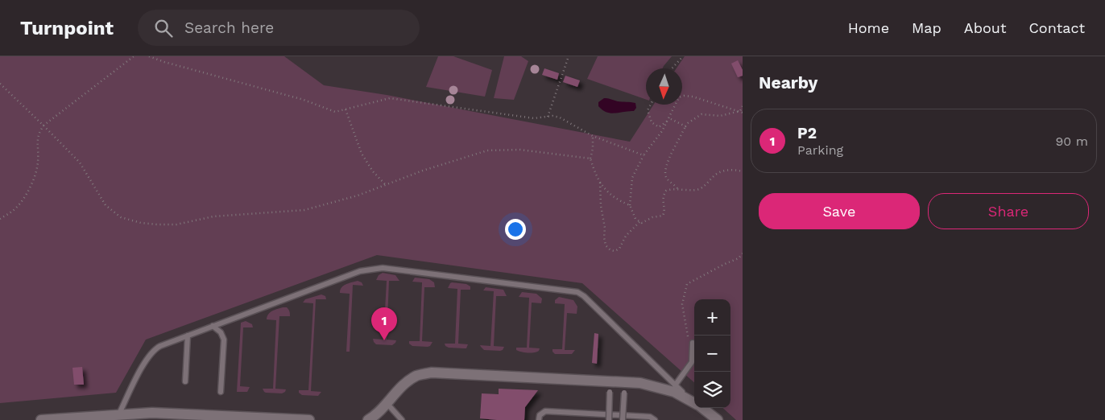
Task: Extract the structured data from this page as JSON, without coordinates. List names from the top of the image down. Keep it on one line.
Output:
{"north":"bottom","page":{"header":"Turnpoint","search":"Search here","nav":["Home","Map","About","Contact"],"heading":"Nearby","list":[{"mark":"1","name":"P2","note":"Parking","value":"90 m"}],"buttons":["Save","Share"],"map_buttons":["+","−"],"pins":"1"}}
